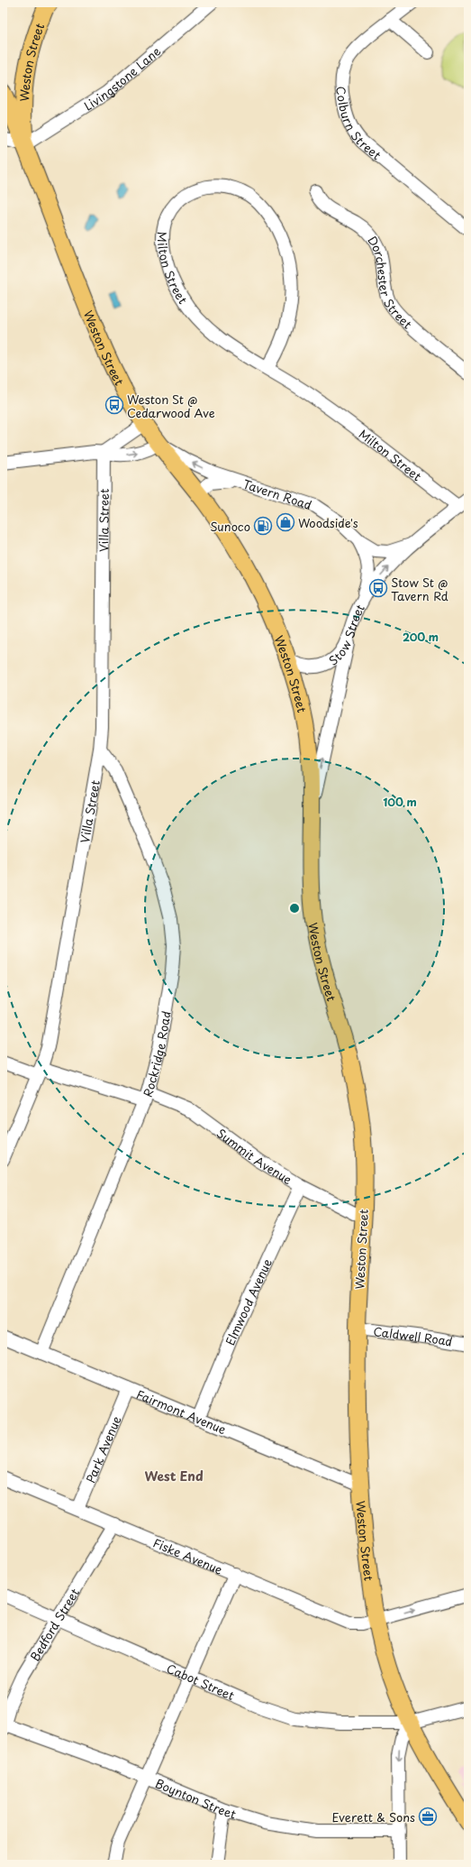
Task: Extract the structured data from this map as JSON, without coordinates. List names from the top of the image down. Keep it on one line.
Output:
{"streets":{"main road":["Weston Street"],"street":["Livingstone Lane","Colburn Street","Milton Street","Dorchester Street","Tavern Road","Villa Street","Stow Street","Rockridge Road","Summit Avenue","Elmwood Avenue","Caldwell Road","Fairmont Avenue","Park Avenue","Fiske Avenue","Bedford Street","Cabot Street","Boynton Street"]},"crossings":[["Weston Street","Livingstone Lane"],["Weston Street","Tavern Road"],["Weston Street","Stow Street"],["Weston Street","Summit Avenue"],["Weston Street","Caldwell Road"],["Weston Street","Fairmont Avenue"],["Weston Street","Fiske Avenue"],["Weston Street","Cabot Street"],["Milton Street","Stow Street"],["Tavern Road","Stow Street"],["Villa Street","Rockridge Road"],["Villa Street","Summit Avenue"],["Rockridge Road","Summit Avenue"],["Rockridge Road","Fairmont Avenue"],["Summit Avenue","Elmwood Avenue"],["Elmwood Avenue","Fairmont Avenue"],["Fairmont Avenue","Park Avenue"],["Park Avenue","Fiske Avenue"],["Fiske Avenue","Bedford Street"],["Bedford Street","Cabot Street"],["Bedford Street","Boynton Street"]],"districts":["West End"],"places":{"bus stop":["Weston St @ Cedarwood Ave","Stow St @ Tavern Rd"],"shop":["Woodside's"],"fuel station":["Sunoco"],"office":["Everett & Sons"]},"rings":["200 m","100 m"]}
